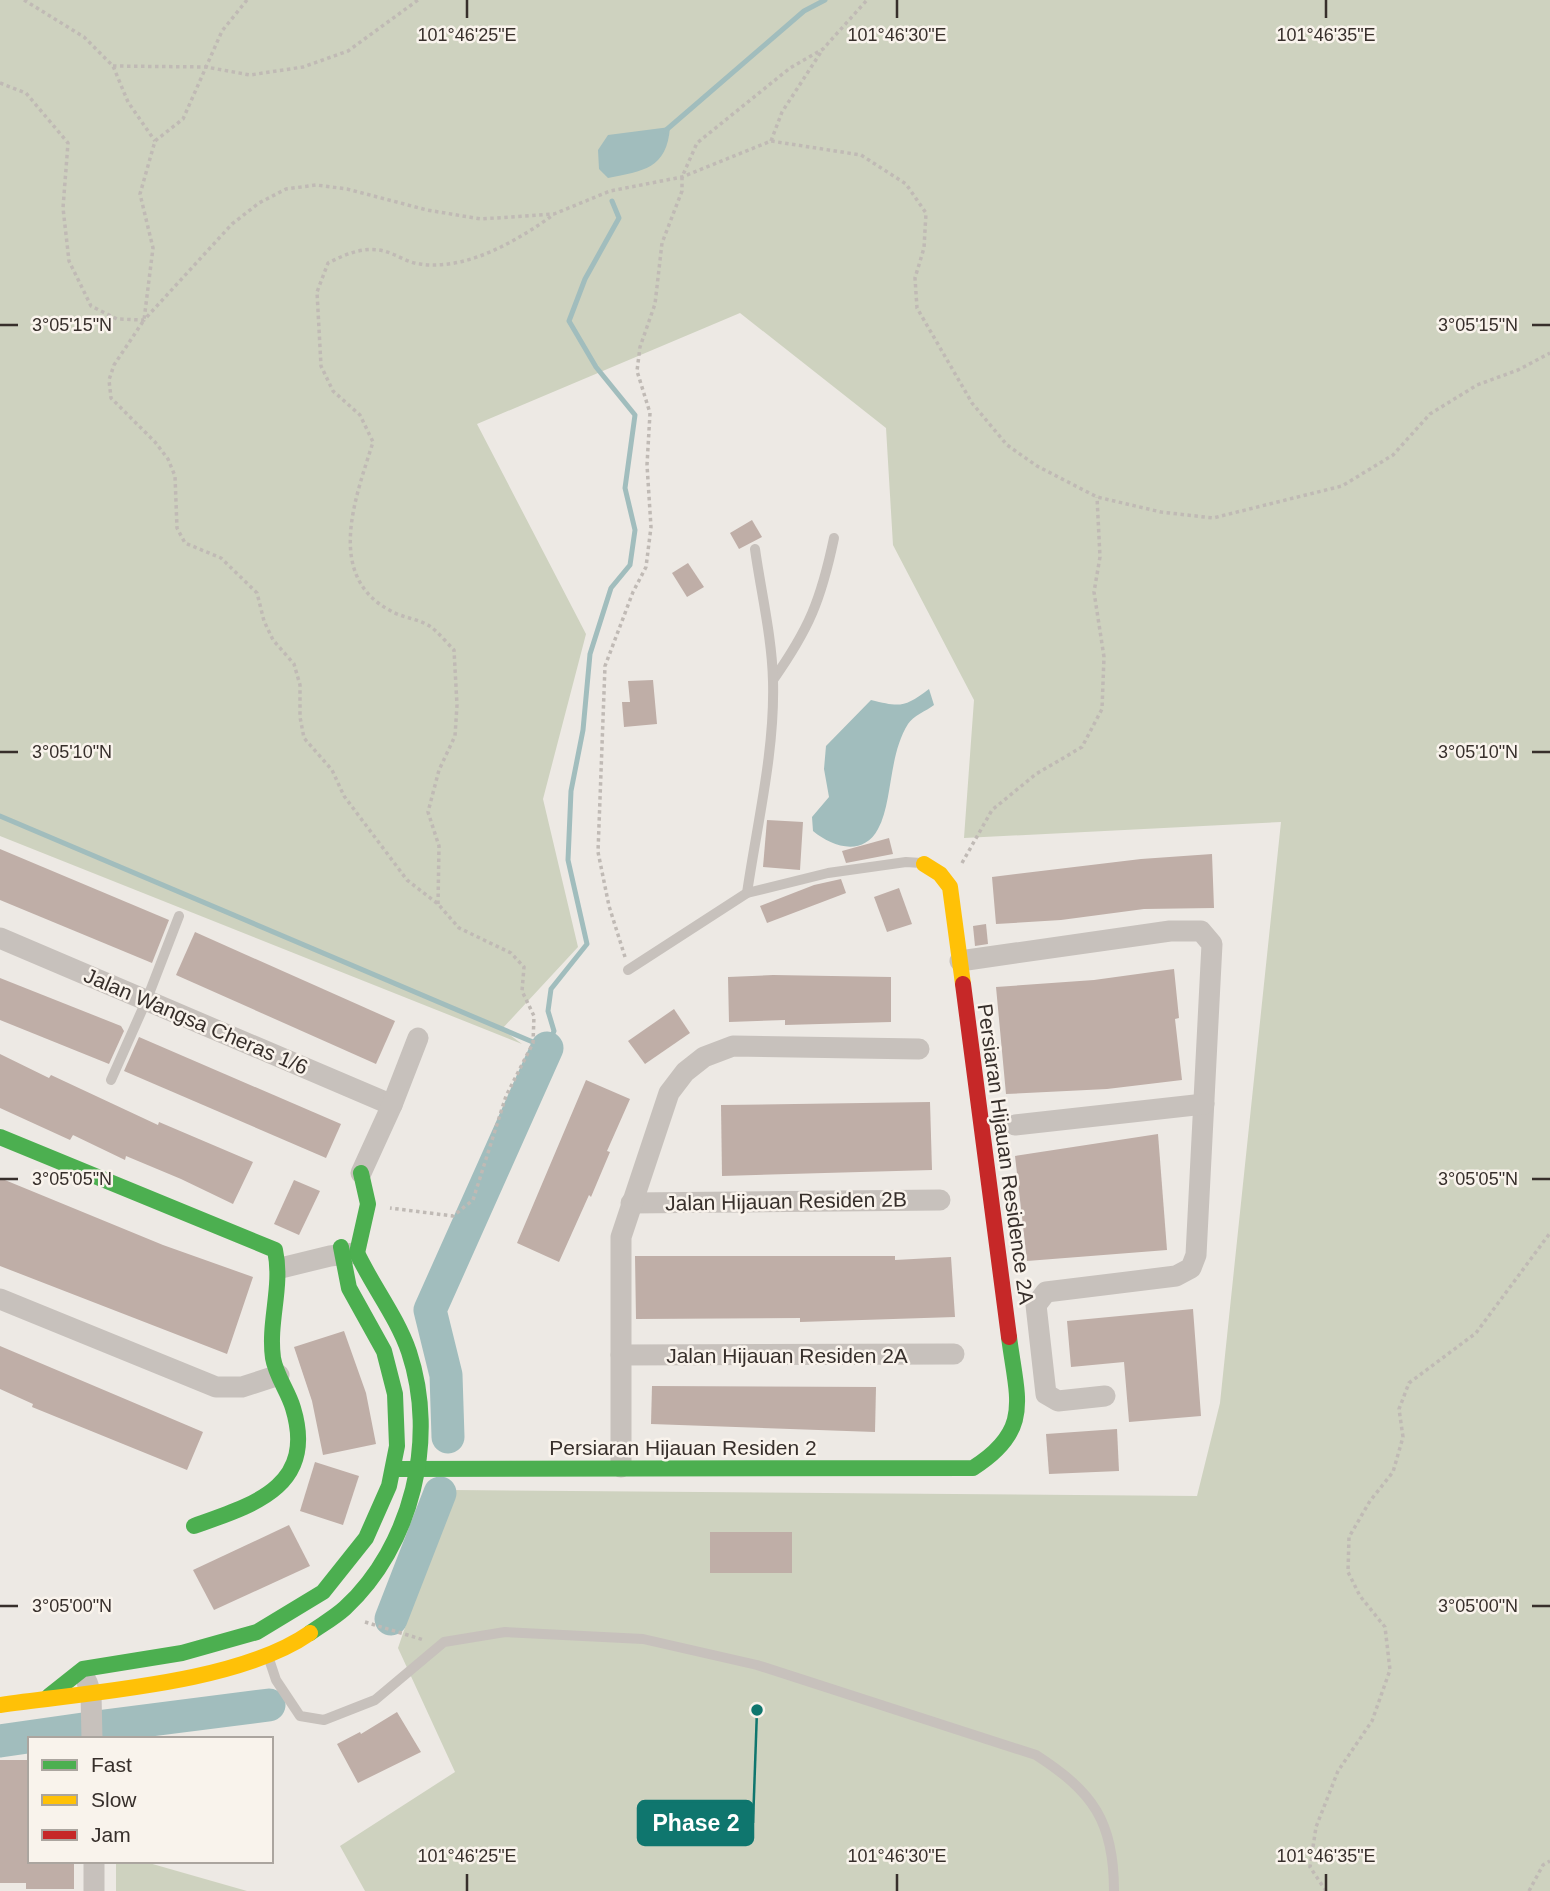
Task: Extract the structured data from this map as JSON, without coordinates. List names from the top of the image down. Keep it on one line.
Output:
{"streets":{"street":["Jalan Wangsa Cheras 1/6","Persiaran Hijauan Residence 2A","Jalan Hijauan Residen 2B","Jalan Hijauan Residen 2A","Persiaran Hijauan Residen 2"]},"crossings":[["Persiaran Hijauan Residence 2A","Persiaran Hijauan Residen 2"]],"places":["Phase 2"],"legend":["Fast","Slow","Jam"],"coordinates":["101°46'25\"E","101°46'30\"E","101°46'35\"E","3°05'15\"N","3°05'10\"N","3°05'05\"N","3°05'00\"N"]}
